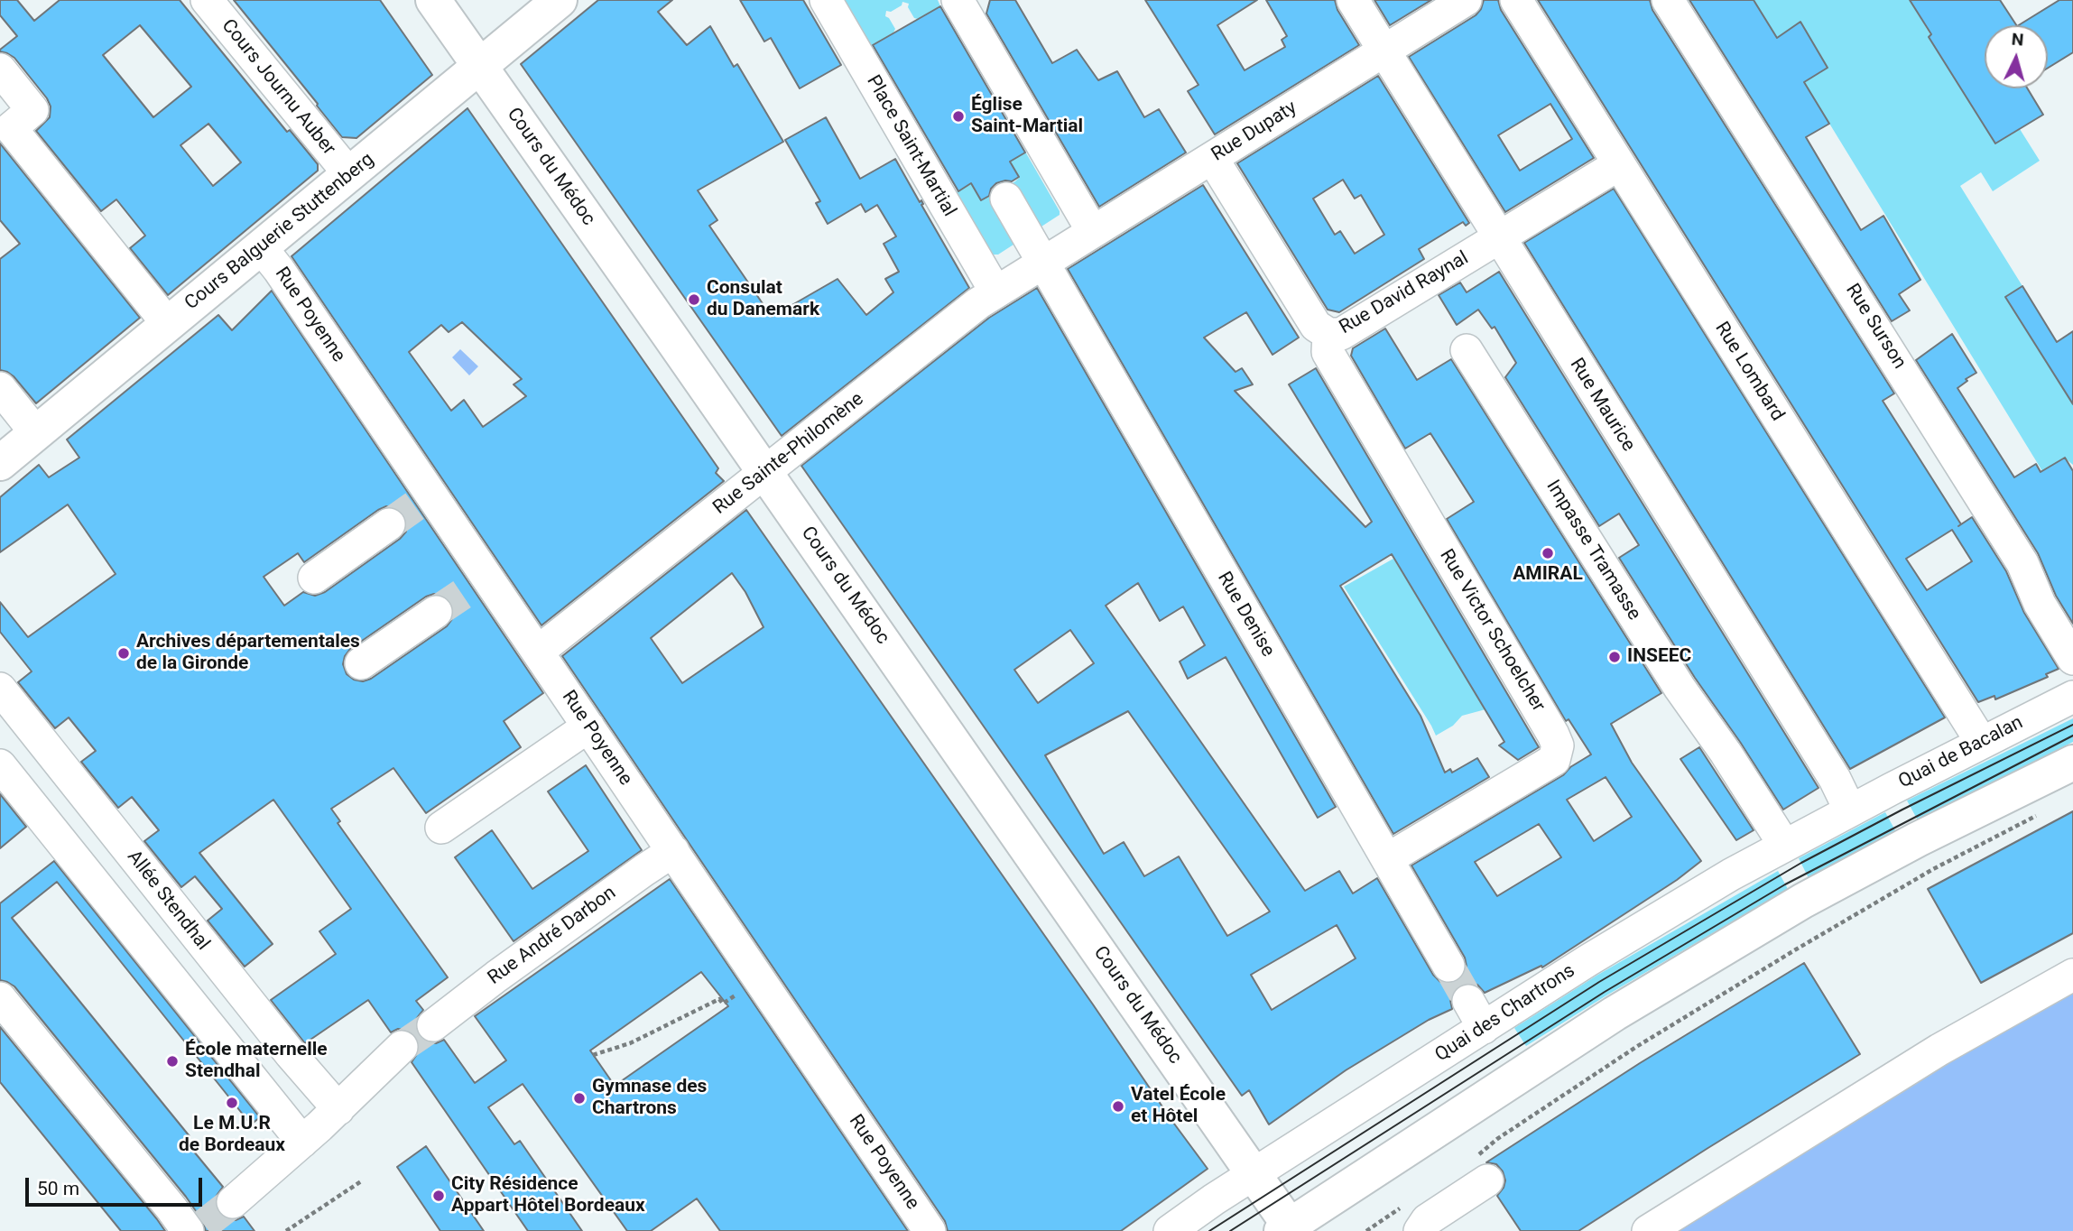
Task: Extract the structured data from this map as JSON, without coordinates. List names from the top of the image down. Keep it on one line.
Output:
{"streets":{"main road":["Cours du Médoc","Cours Balguerie Stuttenberg"],"street":["Cours Journu Auber","Rue Dupaty","Place Saint-Martial","Rue David Raynal","Rue Poyenne","Rue Surson","Rue Lombard","Rue Maurice","Rue Sainte-Philomène","Impasse Tramasse","Rue Denise","Rue Victor Schoelcher","Quai de Bacalan","Allée Stendhal","Rue André Darbon","Quai des Chartrons"]},"crossings":[["Cours Journu Auber","Cours Balguerie Stuttenberg"],["Rue Dupaty","Rue David Raynal"],["Rue Dupaty","Rue Maurice"],["Rue Dupaty","Rue Sainte-Philomène"],["Rue Dupaty","Rue Denise"],["Place Saint-Martial","Rue Sainte-Philomène"],["Cours du Médoc","Cours Balguerie Stuttenberg"],["Cours du Médoc","Rue Sainte-Philomène"],["Cours du Médoc","Quai des Chartrons"],["Cours Balguerie Stuttenberg","Rue Poyenne"],["Rue David Raynal","Rue Lombard"],["Rue David Raynal","Rue Maurice"],["Rue David Raynal","Rue Victor Schoelcher"],["Rue Poyenne","Rue Sainte-Philomène"],["Rue Poyenne","Rue André Darbon"],["Rue Lombard","Quai de Bacalan"],["Rue Maurice","Quai de Bacalan"],["Rue Maurice","Quai des Chartrons"],["Rue Sainte-Philomène","Rue Denise"],["Impasse Tramasse","Quai des Chartrons"],["Rue Denise","Rue Victor Schoelcher"],["Quai de Bacalan","Quai des Chartrons"]],"places":["Église Saint-Martial","Consulat du Danemark","AMIRAL","Archives départementales de la Gironde","INSEEC","École maternelle Stendhal","Gymnase des Chartrons","Le M.U.R de Bordeaux","Vatel École et Hôtel","City Résidence Appart Hôtel Bordeaux"],"scale_bar":"50 m","north":"top"}
